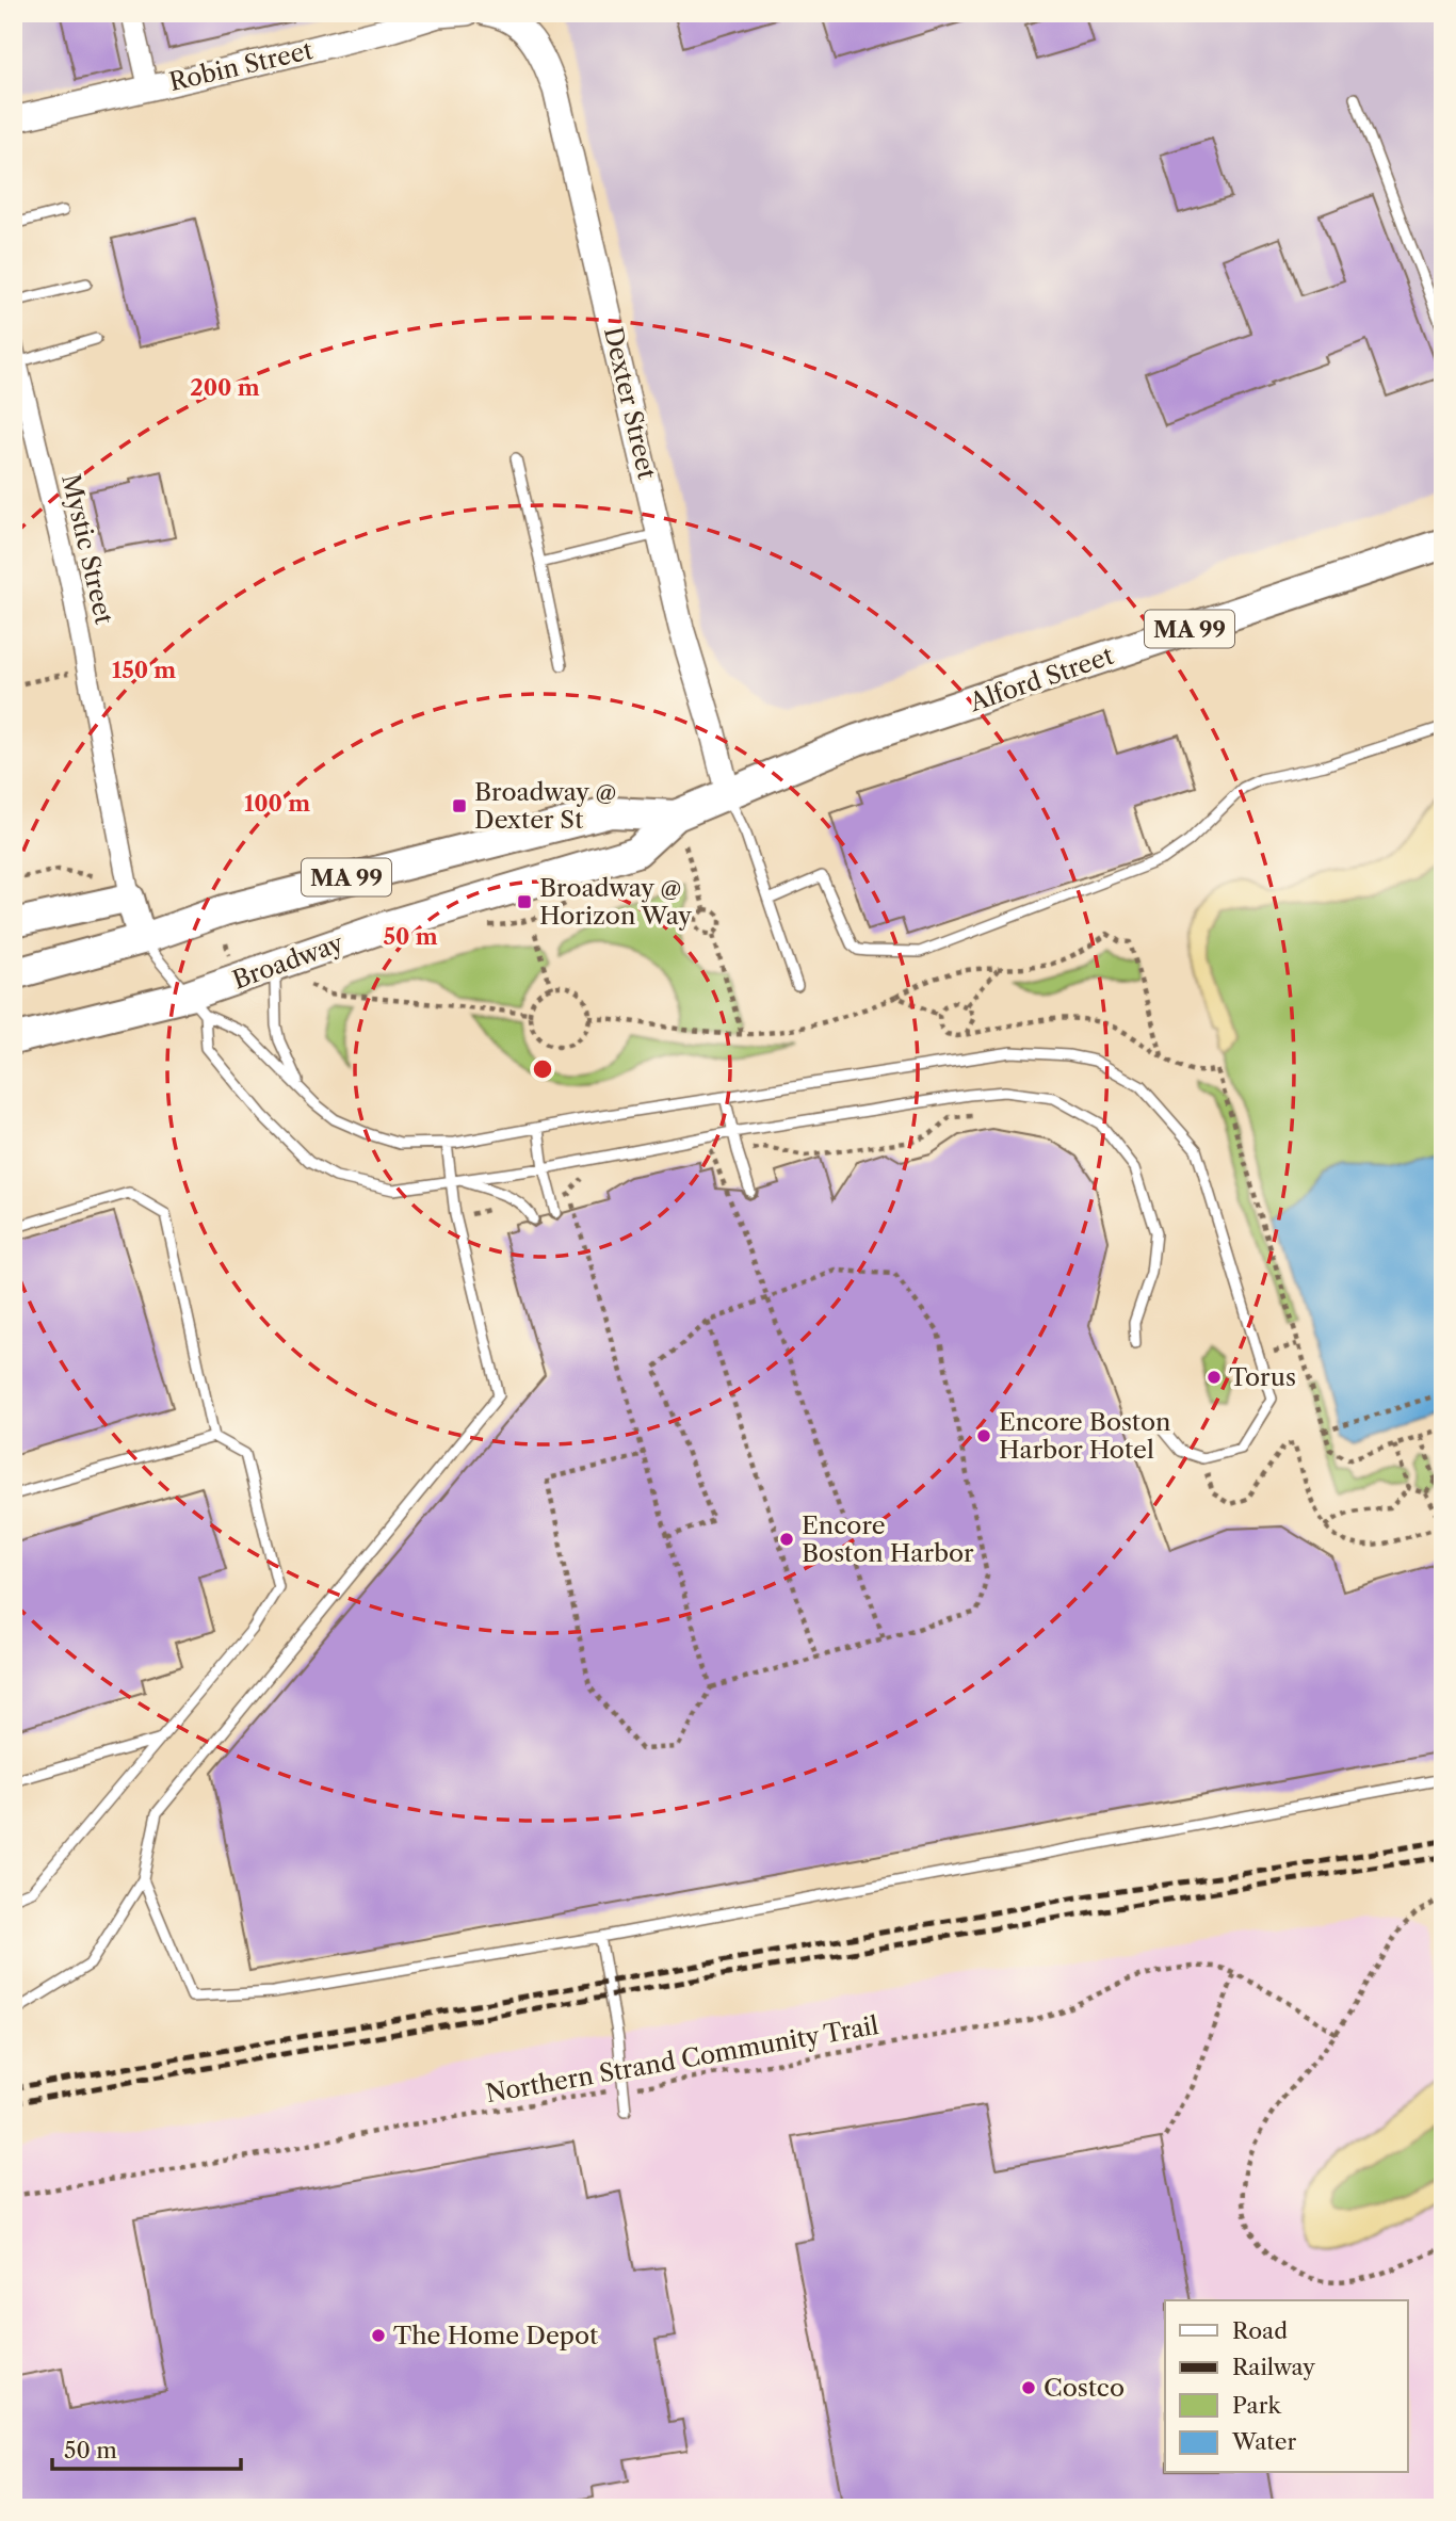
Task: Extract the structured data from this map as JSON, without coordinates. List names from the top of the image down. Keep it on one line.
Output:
{"streets":{"main road":["MA 99","Alford Street","Broadway"],"street":["Robin Street","Dexter Street","Mystic Street"],"path":["Northern Strand Community Trail"]},"crossings":[["Dexter Street","Alford Street"],["Dexter Street","Broadway"],["Alford Street","Broadway"]],"places":{"transit":["Broadway @ Dexter St","Broadway @ Horizon Way"],"other":["Torus","Encore Boston Harbor Hotel","Encore Boston Harbor","The Home Depot","Costco"]},"legend":["Road","Railway","Park","Water"],"scale_bar":"50 m","rings":["200 m","150 m","100 m","50 m"]}
